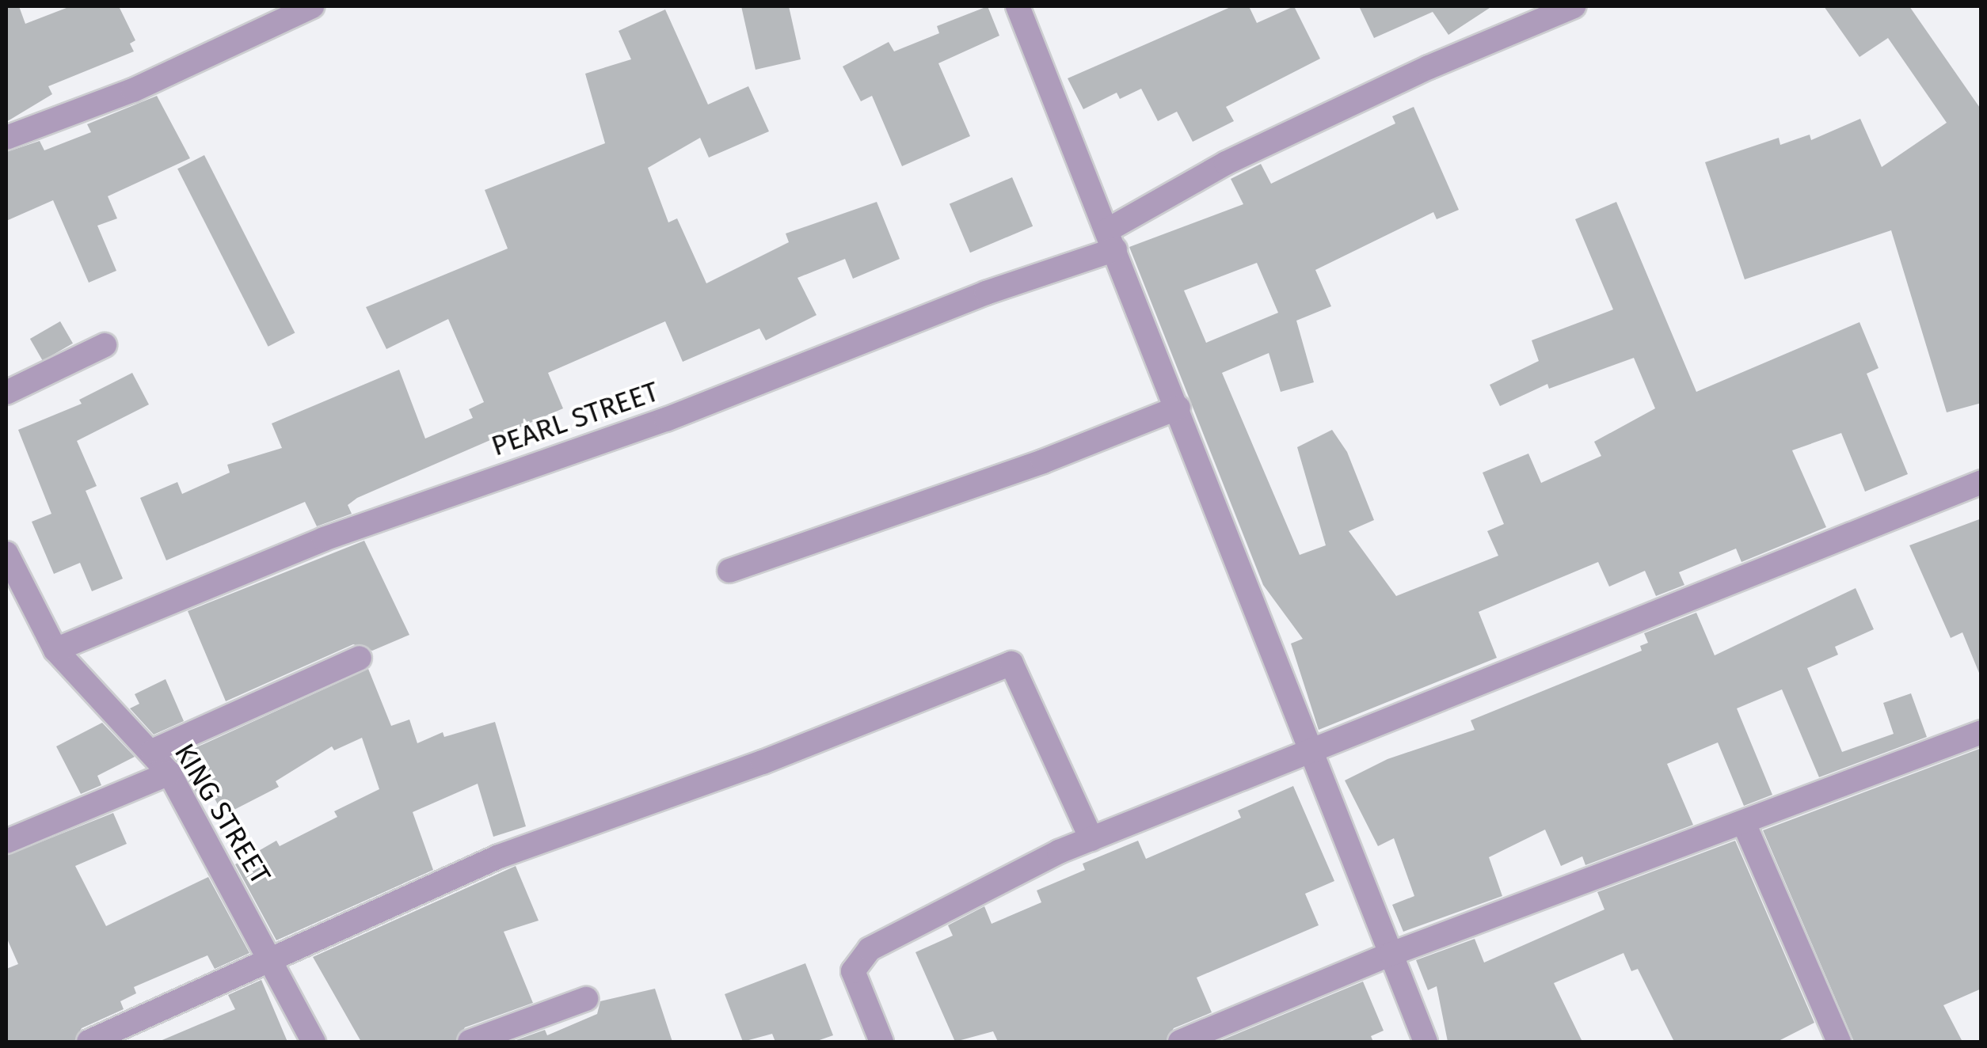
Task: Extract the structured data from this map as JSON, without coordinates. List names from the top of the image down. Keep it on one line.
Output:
{"streets":{"street":["PEARL STREET","KING STREET"]},"crossings":[["PEARL STREET","KING STREET"]]}
